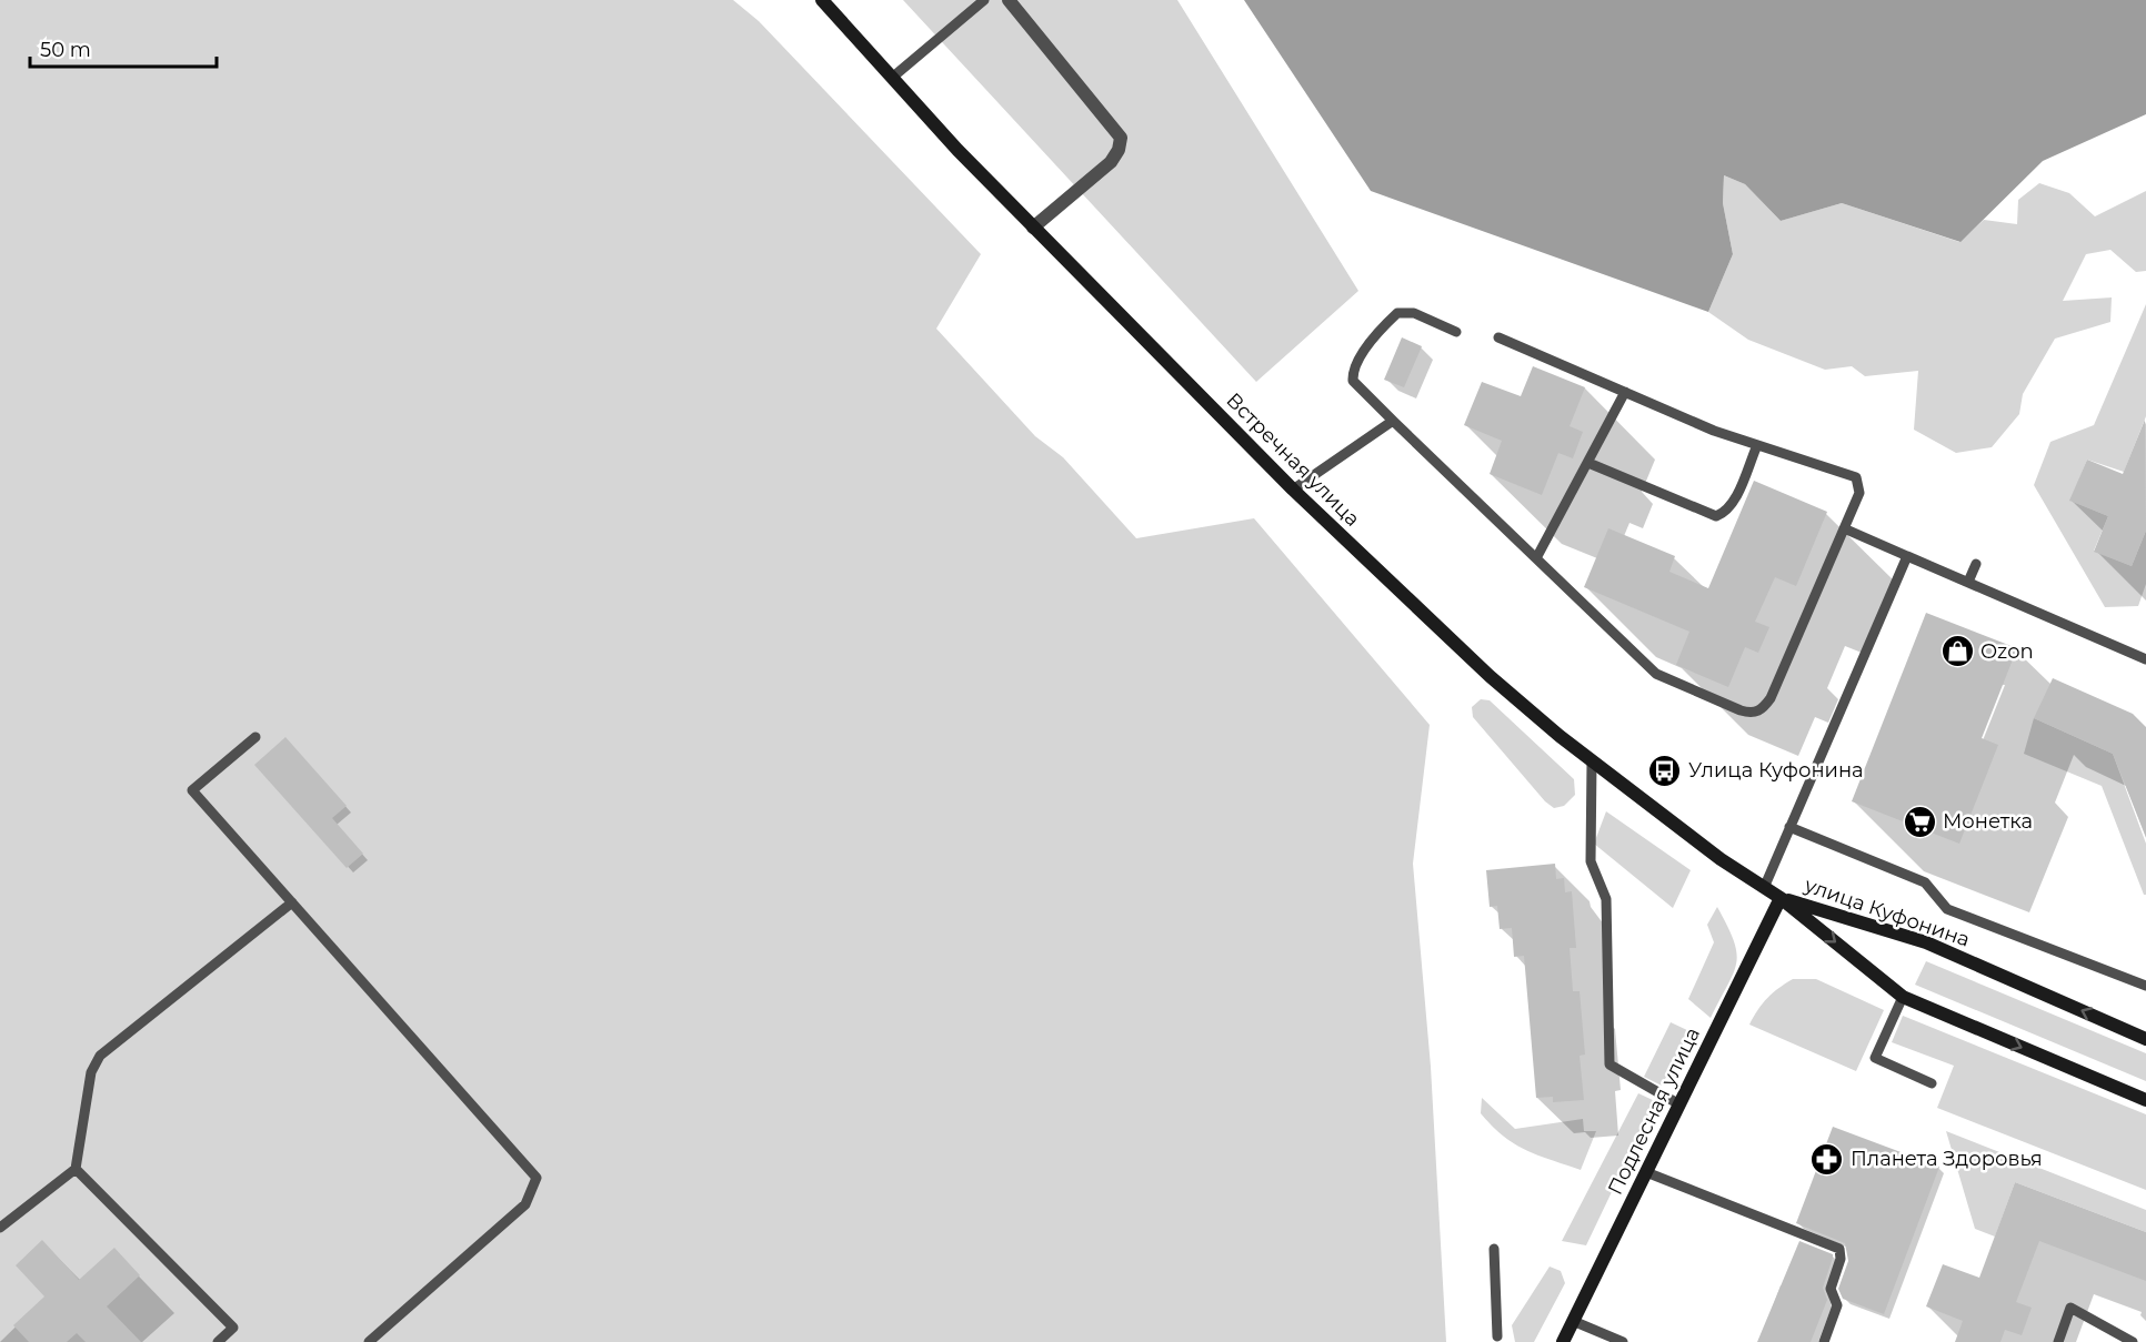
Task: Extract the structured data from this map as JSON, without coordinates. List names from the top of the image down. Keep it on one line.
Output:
{"streets":{"main road":["Встречная улица","улица Куфонина","Подлесная улица"]},"crossings":[["Встречная улица","улица Куфонина"],["Встречная улица","Подлесная улица"],["улица Куфонина","Подлесная улица"]],"places":{"shop":["Ozon"],"bus stop":["Улица Куфонина"],"supermarket":["Монетка"],"pharmacy":["Планета Здоровья"]},"scale_bar":"50 m"}
